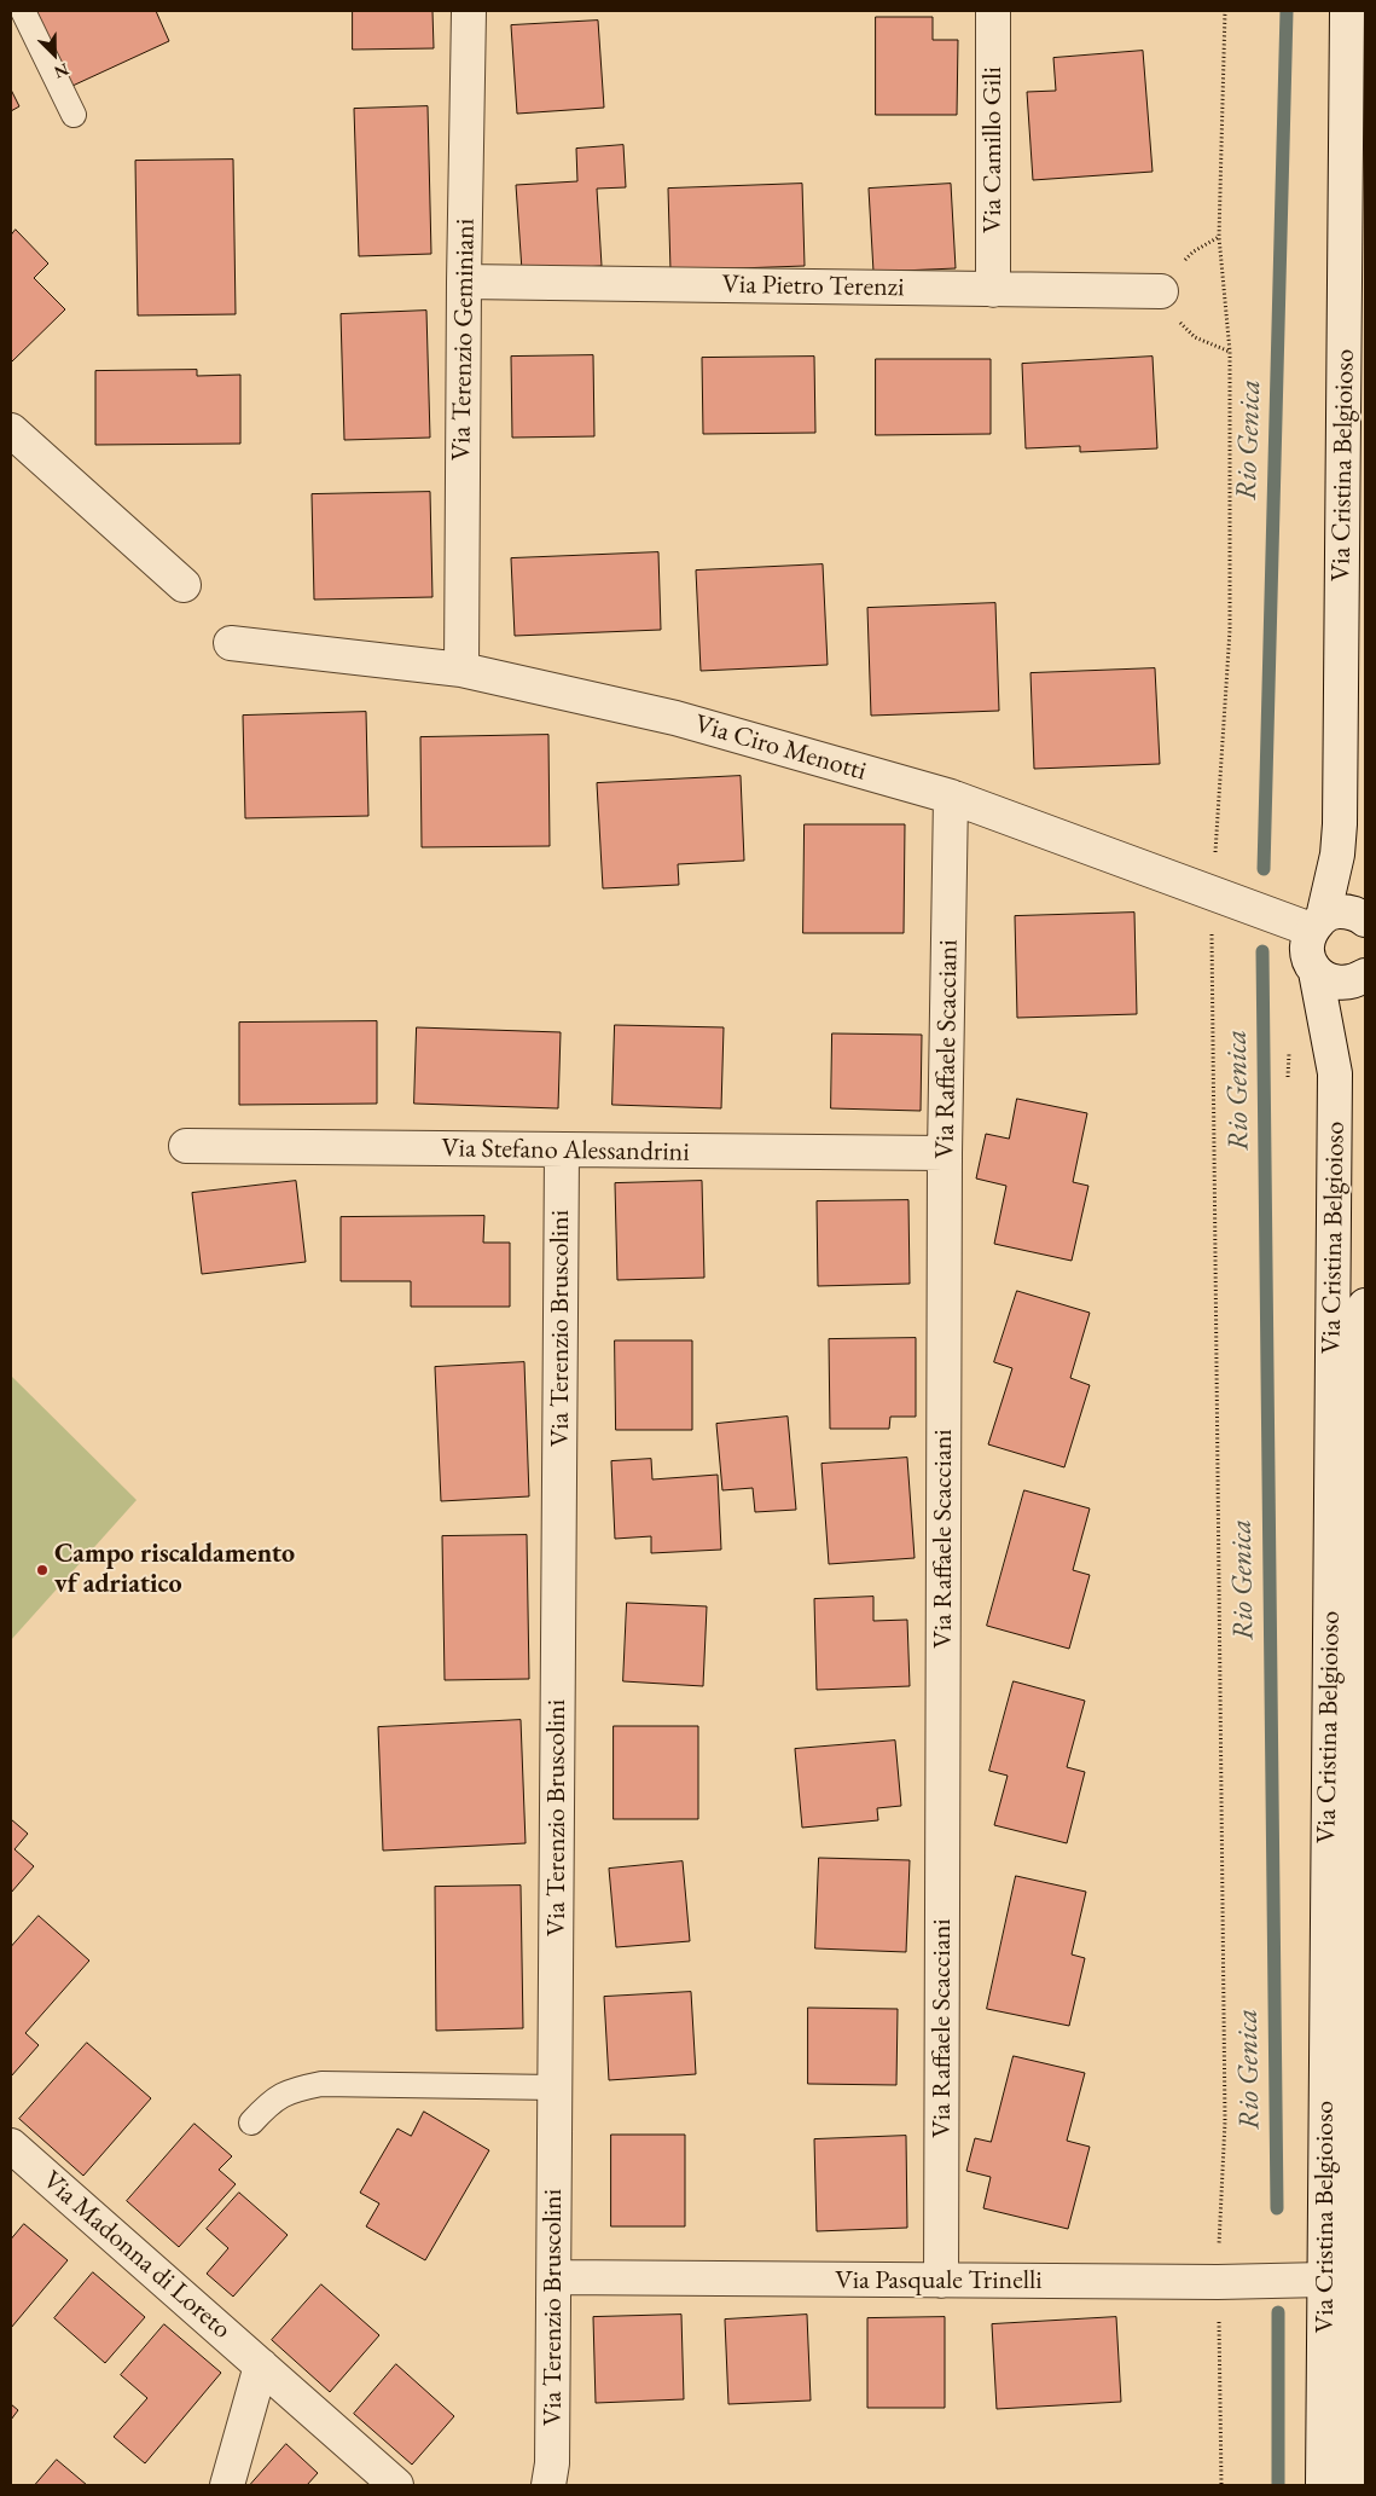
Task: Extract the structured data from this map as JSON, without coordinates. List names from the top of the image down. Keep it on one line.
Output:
{"streets":{"street":["Via Camillo Gili","Via Pietro Terenzi","Via Terenzio Geminiani","Via Cristina Belgioioso","Via Ciro Menotti","Via Raffaele Scacciani","Via Stefano Alessandrini","Via Terenzio Bruscolini","Via Madonna di Loreto","Via Pasquale Trinelli"]},"crossings":[["Via Camillo Gili","Via Pietro Terenzi"],["Via Pietro Terenzi","Via Terenzio Geminiani"],["Via Terenzio Geminiani","Via Ciro Menotti"],["Via Cristina Belgioioso","Via Ciro Menotti"],["Via Cristina Belgioioso","Via Pasquale Trinelli"],["Via Ciro Menotti","Via Raffaele Scacciani"],["Via Raffaele Scacciani","Via Stefano Alessandrini"],["Via Raffaele Scacciani","Via Pasquale Trinelli"],["Via Stefano Alessandrini","Via Terenzio Bruscolini"],["Via Terenzio Bruscolini","Via Pasquale Trinelli"]],"water":["Rio Genica"],"places":["Campo riscaldamento vf adriatico"],"north":"bottom right"}
